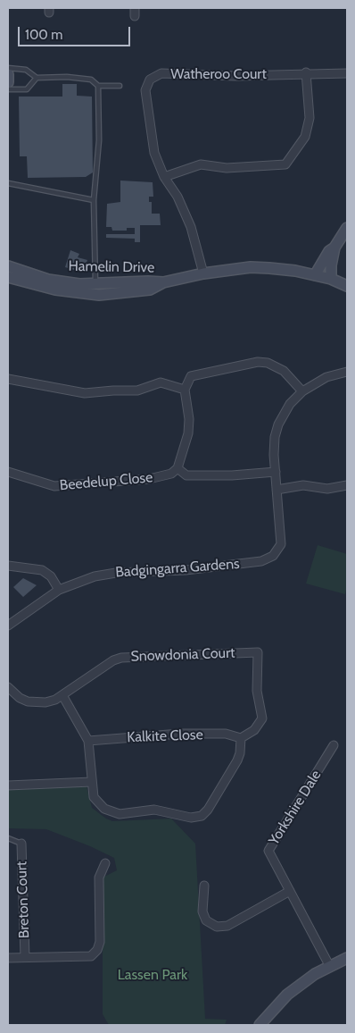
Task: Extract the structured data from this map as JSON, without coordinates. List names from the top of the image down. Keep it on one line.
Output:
{"streets":{"street":["Watheroo Court","Hamelin Drive","Beedelup Close","Badgingarra Gardens","Snowdonia Court","Kalkite Close","Yorkshire Dale","Breton Court"]},"crossings":[["Watheroo Court","Hamelin Drive"],["Snowdonia Court","Kalkite Close"]],"parks":["Lassen Park"],"scale_bar":"100 m"}
